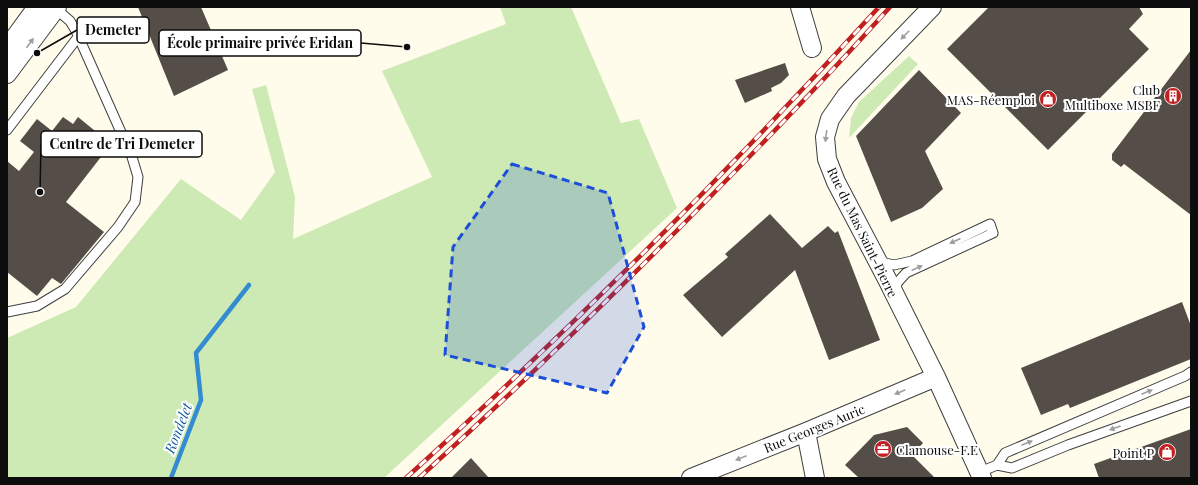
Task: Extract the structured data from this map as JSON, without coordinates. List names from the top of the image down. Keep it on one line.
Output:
{"streets":{"street":["Rue du Mas Saint-Pierre","Rue Georges Auric"]},"crossings":[["Rue du Mas Saint-Pierre","Rue Georges Auric"]],"one_way":["Rue du Mas Saint-Pierre","Rue Georges Auric"],"water":["Rondelet"],"places":{"other":["École primaire privée Eridan","Demeter","Centre de Tri Demeter"],"building":["Club Multiboxe MSBF"],"shop":["MAS-Réemploi","Point P"],"office":["Clamouse-F.E"]}}
